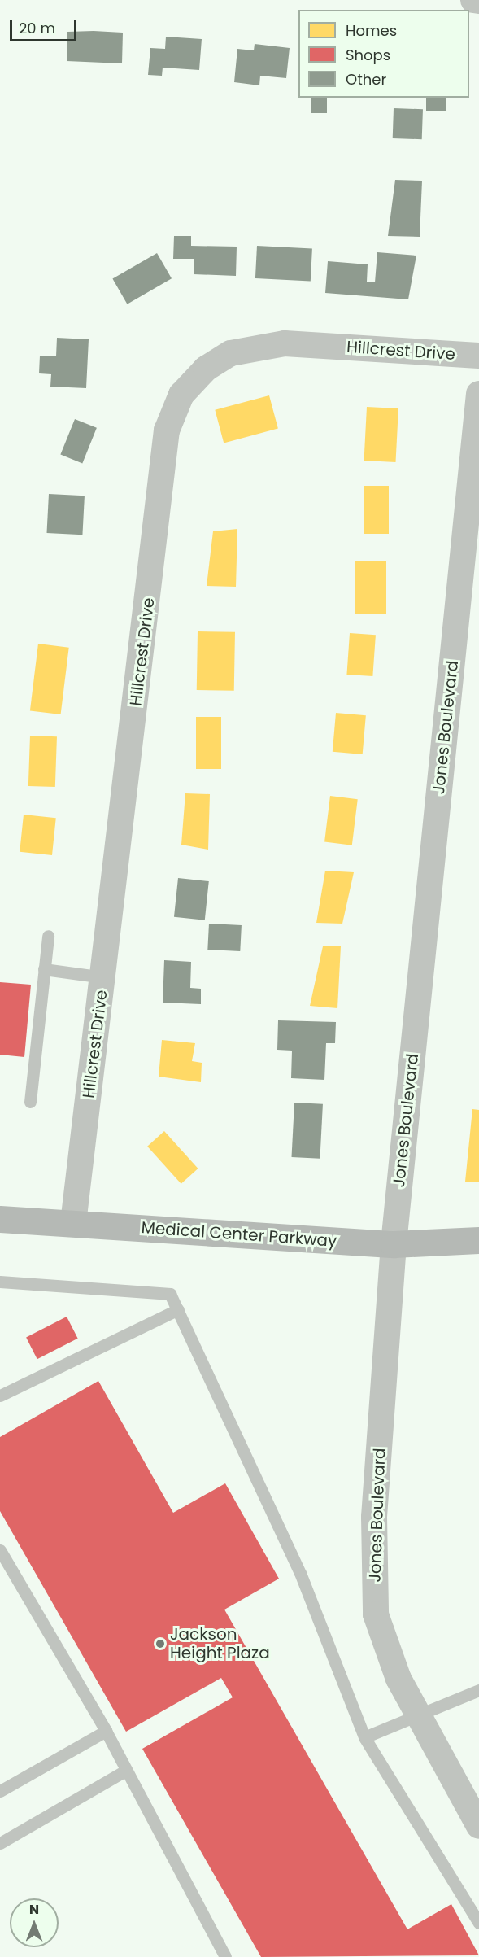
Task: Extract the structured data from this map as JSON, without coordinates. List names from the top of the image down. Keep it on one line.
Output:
{"streets":{"main road":["Medical Center Parkway"],"street":["Hillcrest Drive","Jones Boulevard"]},"crossings":[["Hillcrest Drive","Medical Center Parkway"],["Jones Boulevard","Medical Center Parkway"]],"places":["Jackson Height Plaza"],"legend":["Homes","Shops","Other"],"scale_bar":"20 m","north":"top"}
